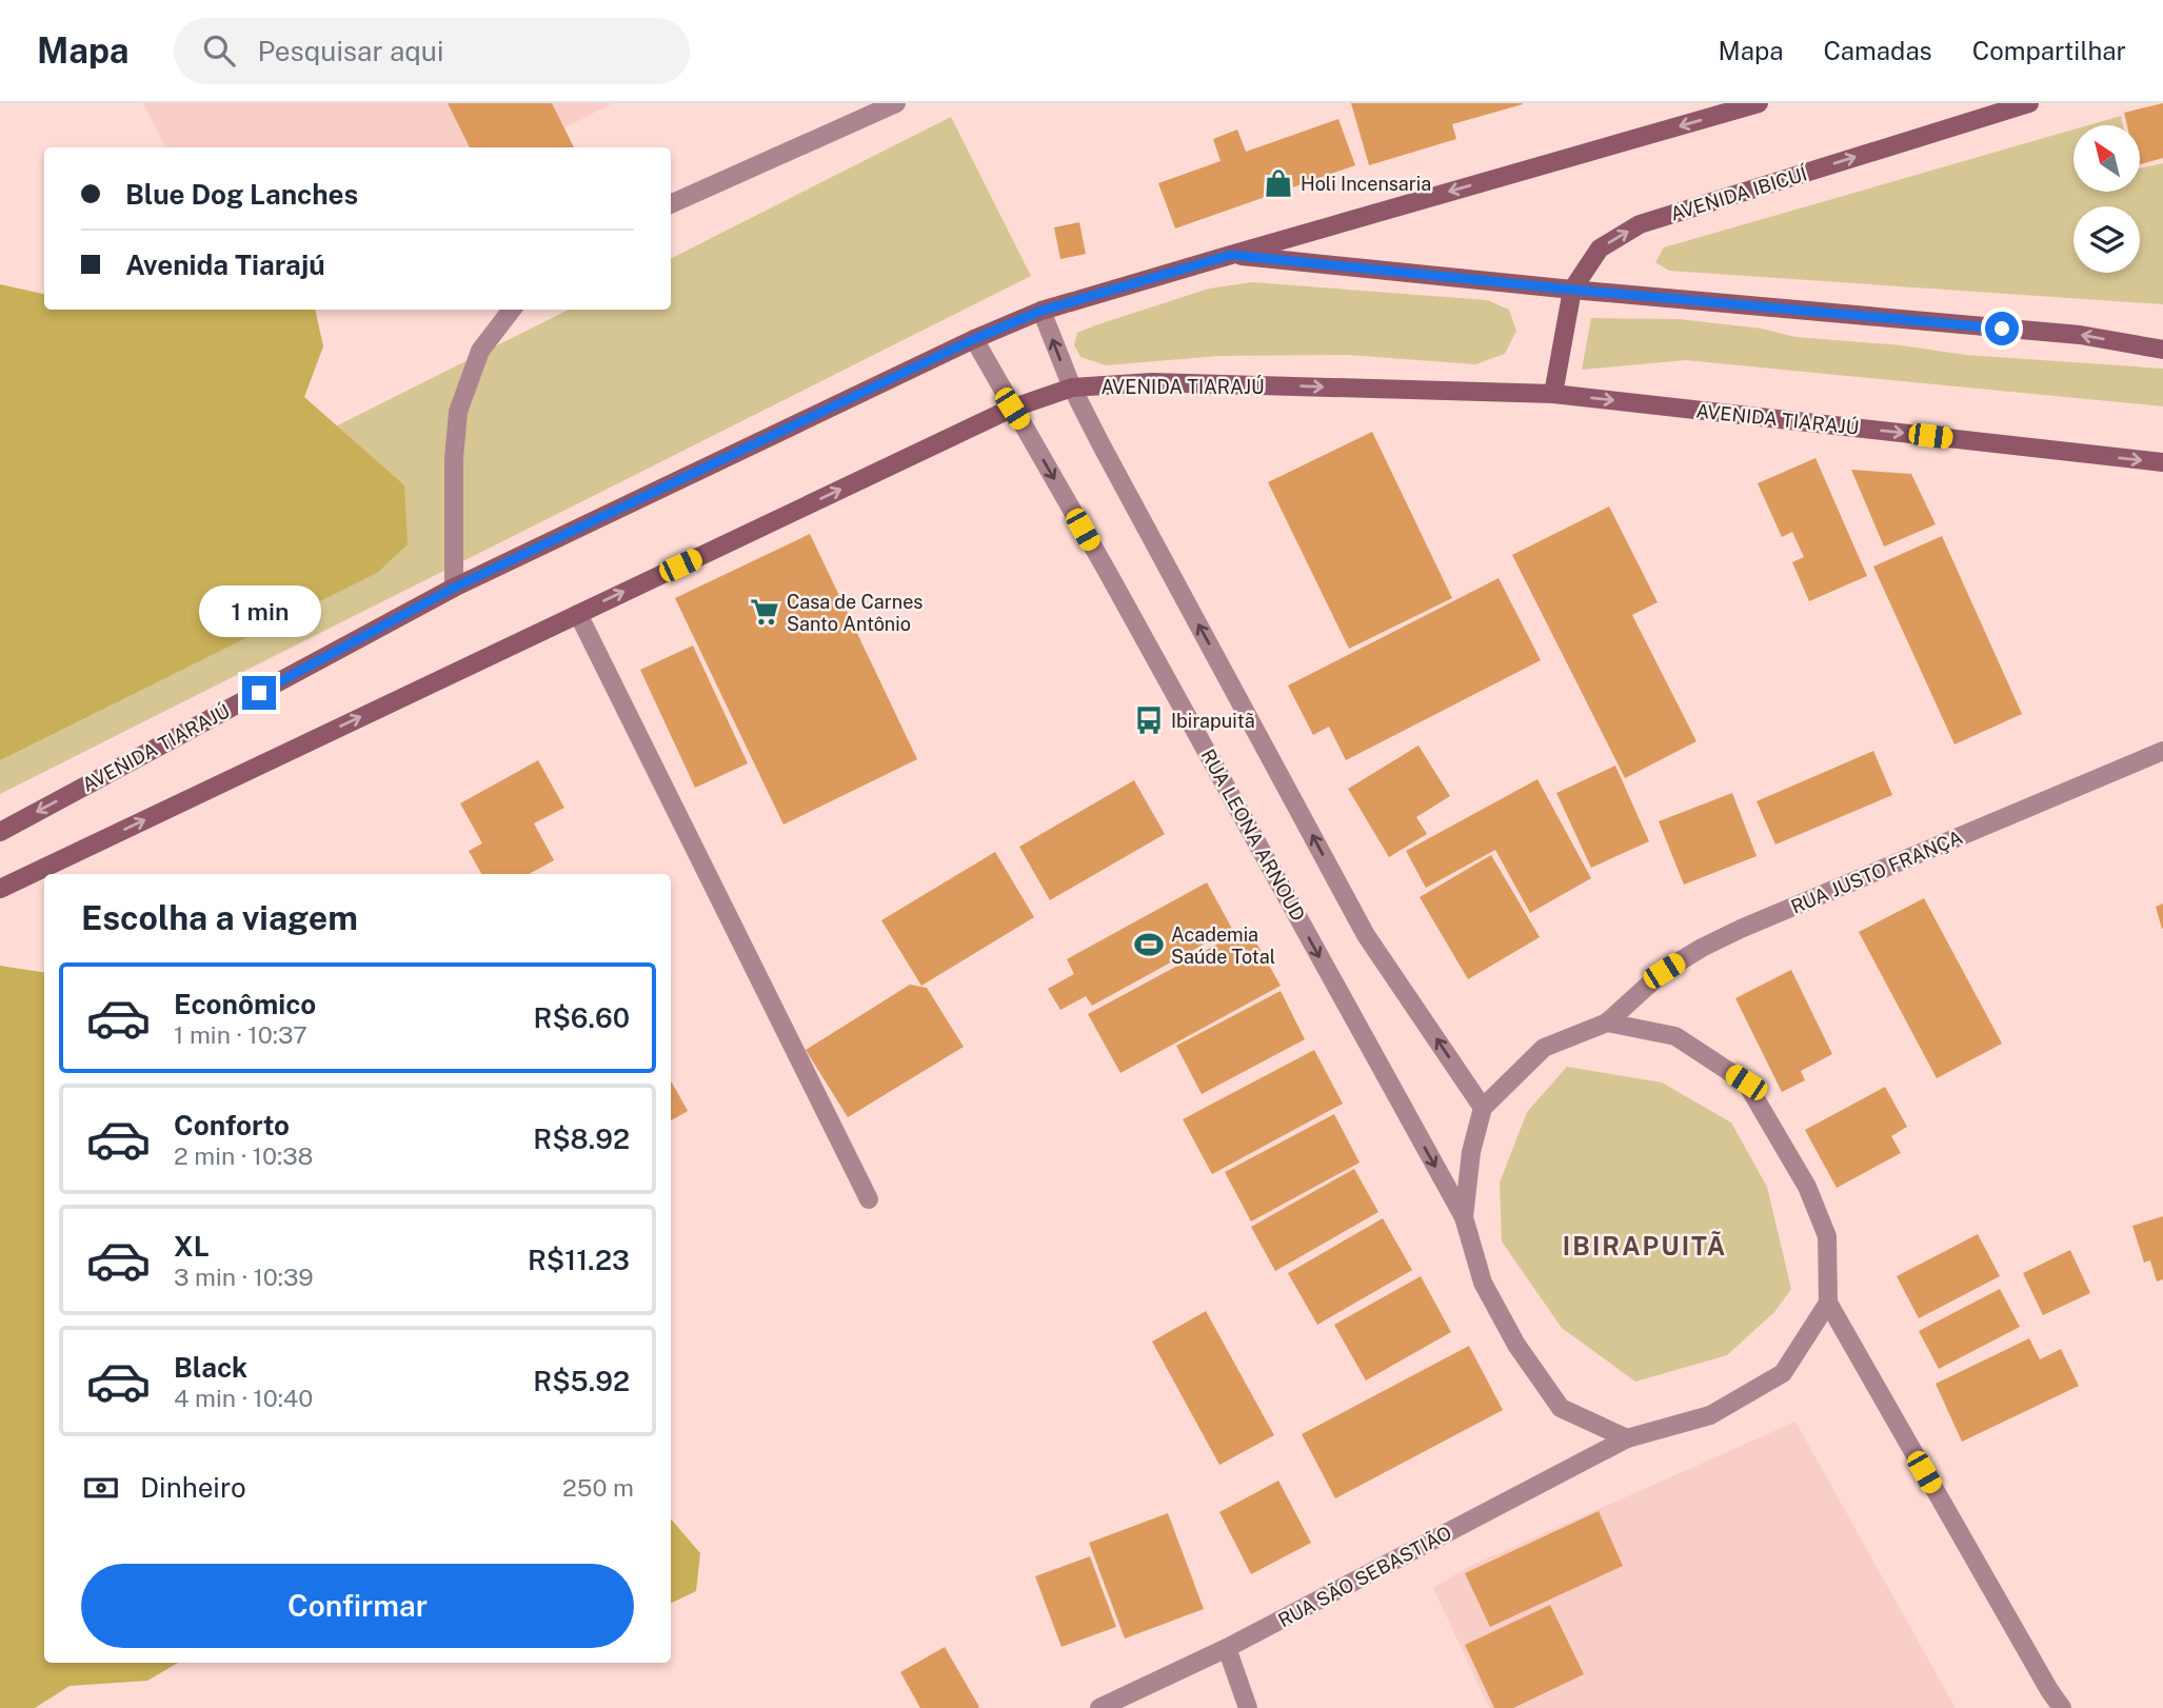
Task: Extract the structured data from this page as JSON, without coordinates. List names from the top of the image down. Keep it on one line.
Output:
{"streets":{"main road":["AVENIDA IBICUÍ","AVENIDA TIARAJÚ"],"street":["RUA LEONA ARNOUD","RUA JUSTO FRANÇA","RUA SÃO SEBASTIÃO"]},"crossings":[["AVENIDA IBICUÍ","AVENIDA TIARAJÚ"],["AVENIDA TIARAJÚ","RUA LEONA ARNOUD"]],"districts":["IBIRAPUITÃ"],"places":{"shop":["Holi Incensaria"],"supermarket":["Casa de Carnes Santo Antônio"],"bus stop":["Ibirapuitã"],"sports":["Academia Saúde Total"]},"north":"top left","page":{"header":"Mapa","search":"Pesquisar aqui","nav":["Mapa","Camadas","Compartilhar"],"banner":["Blue Dog Lanches","Avenida Tiarajú"],"bubble":"1 min","heading":"Escolha a viagem","list":[{"name":"Econômico","note":"1 min · 10:37","value":"R$6.60"},{"name":"Conforto","note":"2 min · 10:38","value":"R$8.92"},{"name":"XL","note":"3 min · 10:39","value":"R$11.23"},{"name":"Black","note":"4 min · 10:40","value":"R$5.92"}],"pay":["Dinheiro","250 m"],"buttons":"Confirmar"}}
